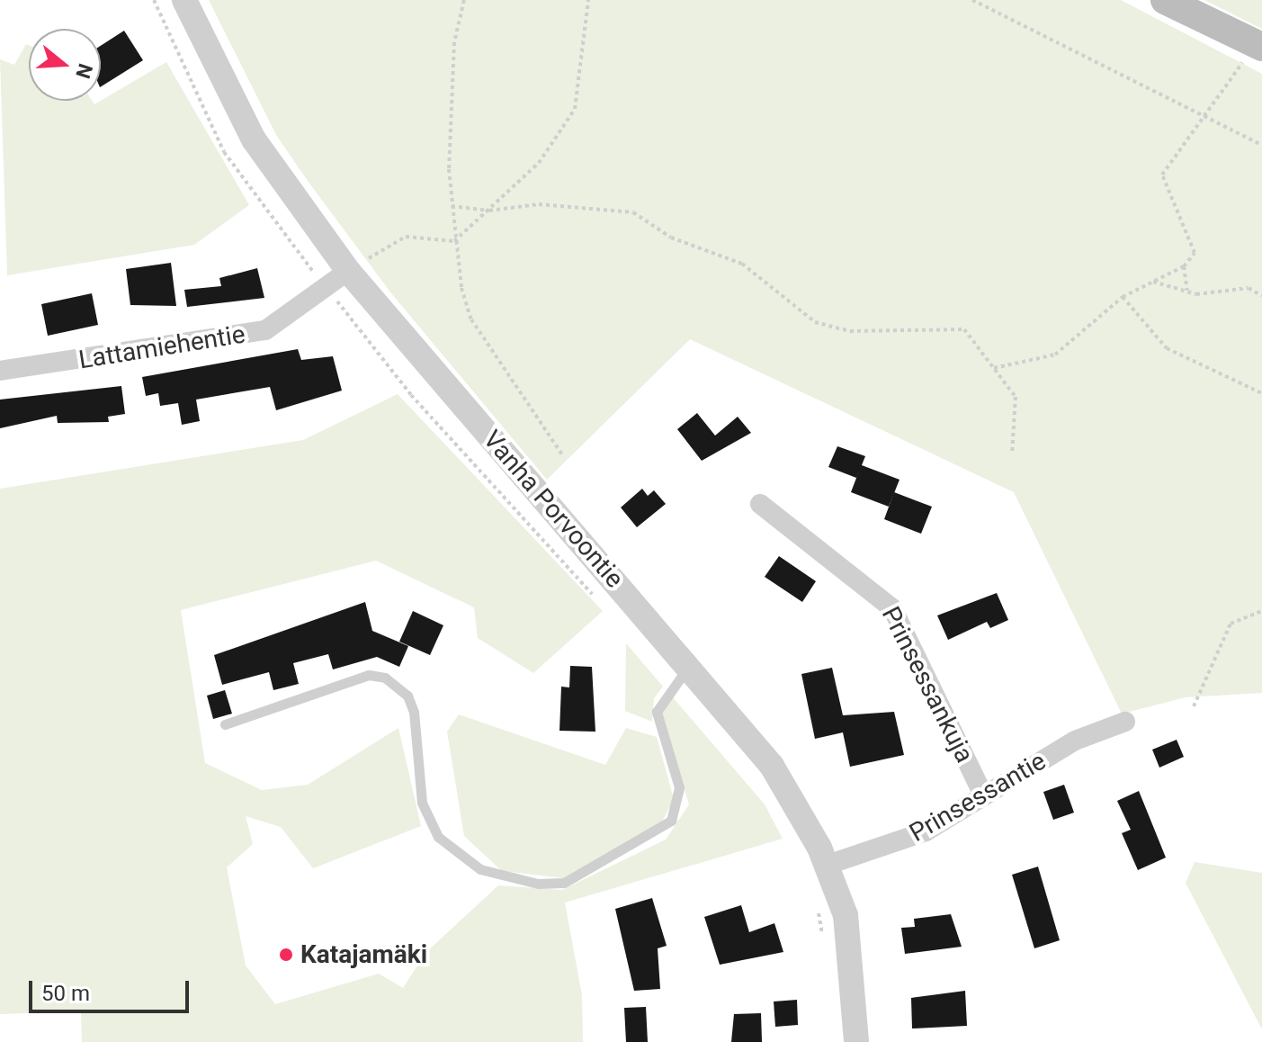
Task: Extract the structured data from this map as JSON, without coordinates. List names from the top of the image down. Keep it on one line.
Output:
{"streets":{"street":["Lattamiehentie","Vanha Porvoontie","Prinsessankuja","Prinsessantie"]},"crossings":[["Lattamiehentie","Vanha Porvoontie"],["Vanha Porvoontie","Prinsessantie"],["Prinsessankuja","Prinsessantie"]],"places":["Katajamäki"],"scale_bar":"50 m","north":"right"}
